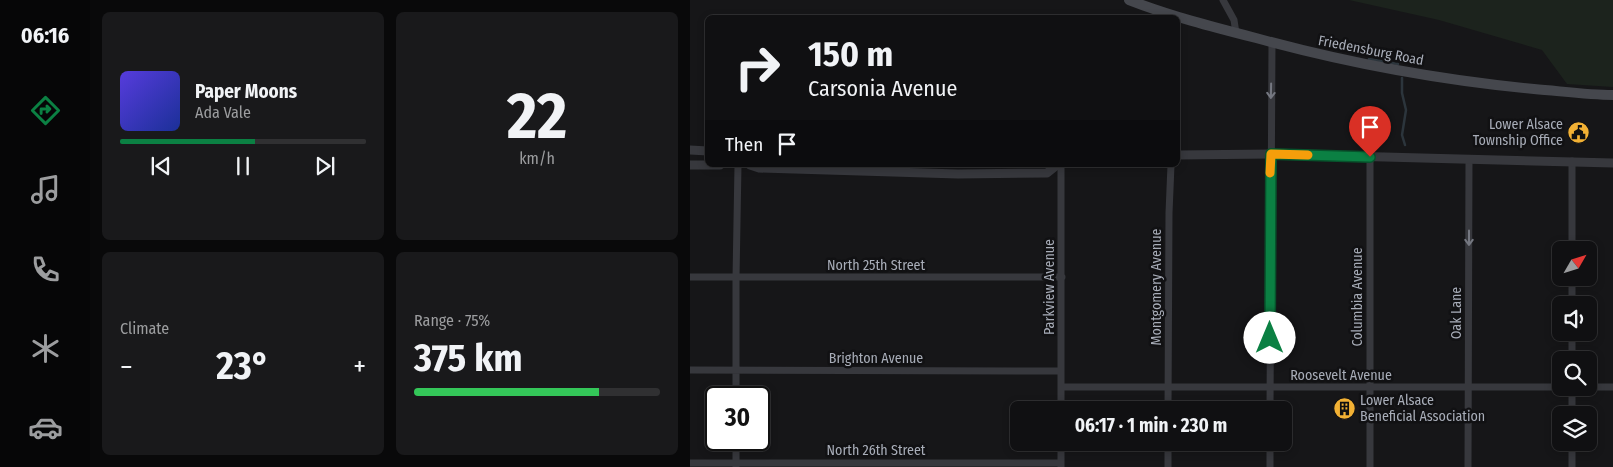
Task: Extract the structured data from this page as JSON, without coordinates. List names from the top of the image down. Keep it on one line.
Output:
{"streets":{"main road":["Friedensburg Road"],"street":["North 25th Street","Parkview Avenue","Montgomery Avenue","Columbia Avenue","Oak Lane","Brighton Avenue","Roosevelt Avenue","North 26th Street"]},"crossings":[["North 25th Street","Parkview Avenue"],["Parkview Avenue","Brighton Avenue"],["Parkview Avenue","Roosevelt Avenue"],["Montgomery Avenue","Roosevelt Avenue"],["Columbia Avenue","Roosevelt Avenue"],["Oak Lane","Roosevelt Avenue"]],"one_way":["Oak Lane"],"places":{"public building":["Lower Alsace Township Office"],"building":["Lower Alsace Beneficial Association"]},"north":"top right","page":{"tabs":"06:16","tile":[["22","km/h"],"Climate",["Range · 75%","375 km"]],"turn":["150 m","Carsonia Avenue"],"song":["Paper Moons","Ada Vale"],"then":"Then","heat":["−","23°","+"],"limit":"30","trip":"06:17 · 1 min · 230 m"}}
